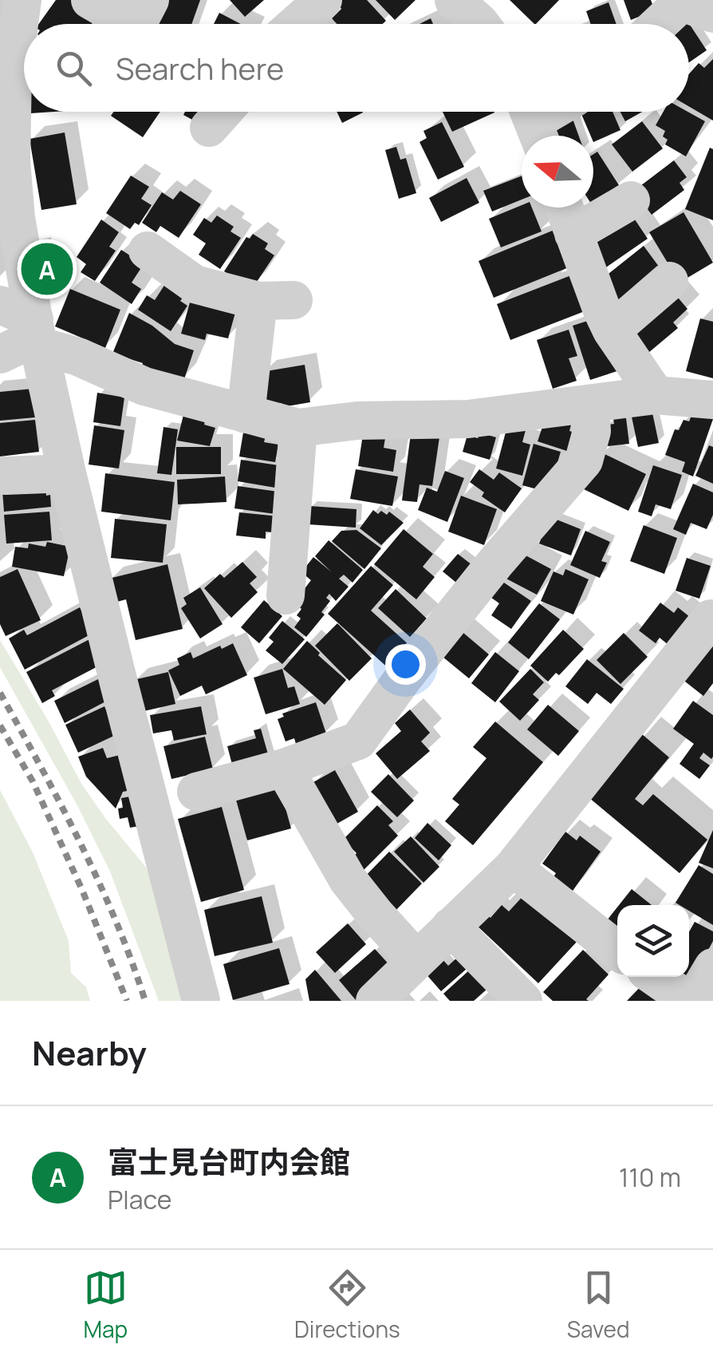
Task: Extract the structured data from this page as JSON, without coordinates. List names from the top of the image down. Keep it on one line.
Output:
{"north":"left","page":{"search":"Search here","pins":"A","heading":"Nearby","list":[{"mark":"A","name":"富士見台町内会館","note":"Place","value":"110 m"}],"nav":["Map","Directions","Saved"]}}
